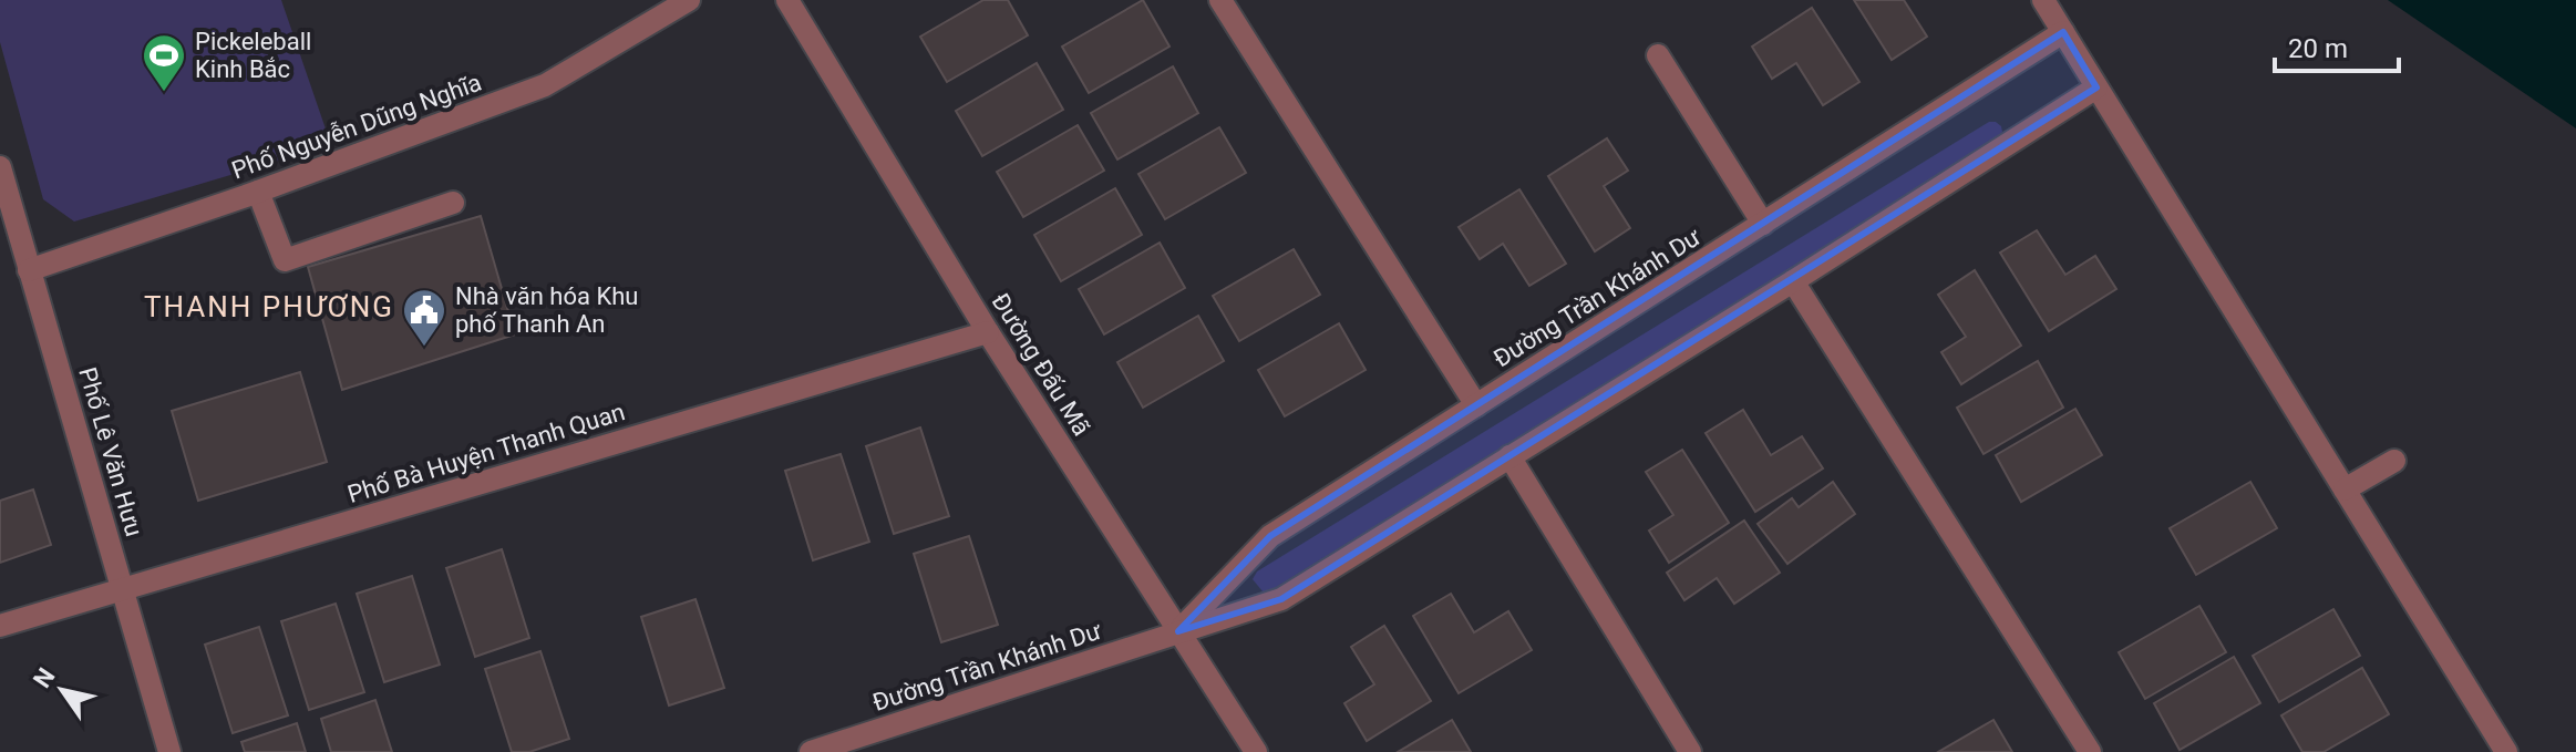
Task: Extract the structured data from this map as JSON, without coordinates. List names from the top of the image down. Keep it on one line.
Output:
{"streets":{"street":["Phố Nguyễn Dũng Nghĩa","Đường Trần Khánh Dư","Đường Đấu Mã","Phố Lê Văn Hưu","Phố Bà Huyện Thanh Quan"]},"crossings":[["Phố Nguyễn Dũng Nghĩa","Phố Lê Văn Hưu"],["Đường Trần Khánh Dư","Đường Đấu Mã"],["Đường Đấu Mã","Phố Bà Huyện Thanh Quan"],["Phố Lê Văn Hưu","Phố Bà Huyện Thanh Quan"]],"districts":["THANH PHƯƠNG"],"places":{"sports":["Pickeleball Kinh Bắc"],"public building":["Nhà văn hóa Khu phố Thanh An"]},"scale_bar":"20 m","north":"top left"}
